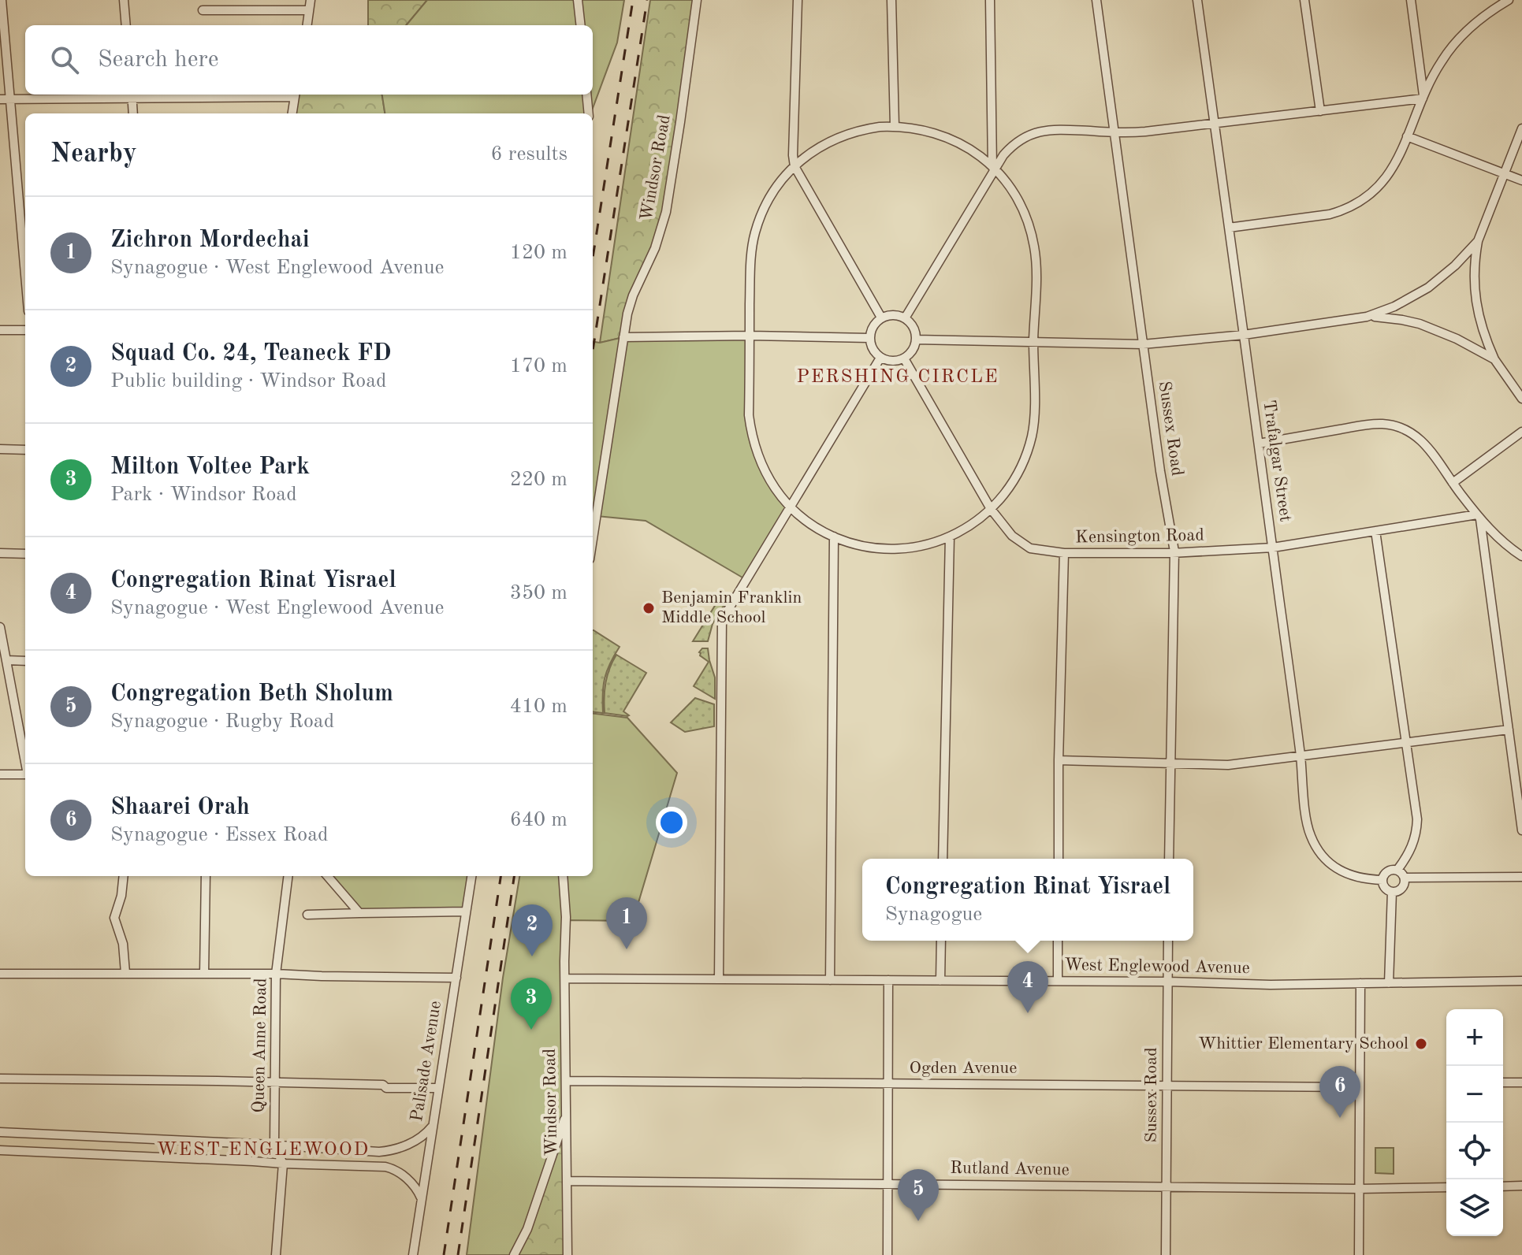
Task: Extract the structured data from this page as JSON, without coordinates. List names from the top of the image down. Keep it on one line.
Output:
{"streets":{"street":["Windsor Road","Sussex Road","Trafalgar Street","Kensington Road","West Englewood Avenue","Queen Anne Road","Palisade Avenue","Ogden Avenue","Rutland Avenue"]},"crossings":[["Windsor Road","West Englewood Avenue"],["Windsor Road","Ogden Avenue"],["Windsor Road","Rutland Avenue"],["Sussex Road","Kensington Road"],["Sussex Road","West Englewood Avenue"],["Sussex Road","Ogden Avenue"],["Sussex Road","Rutland Avenue"],["Trafalgar Street","Kensington Road"]],"districts":["PERSHING CIRCLE","WEST ENGLEWOOD"],"places":["Benjamin Franklin Middle School","Whittier Elementary School"],"page":{"search":"Search here","heading":["Nearby","6 results"],"list":[{"mark":"1","name":"Zichron Mordechai","note":"Synagogue · West Englewood Avenue","value":"120 m"},{"mark":"2","name":"Squad Co. 24, Teaneck FD","note":"Public building · Windsor Road","value":"170 m"},{"mark":"3","name":"Milton Voltee Park","note":"Park · Windsor Road","value":"220 m"},{"mark":"4","name":"Congregation Rinat Yisrael","note":"Synagogue · West Englewood Avenue","value":"350 m"},{"mark":"5","name":"Congregation Beth Sholum","note":"Synagogue · Rugby Road","value":"410 m"},{"mark":"6","name":"Shaarei Orah","note":"Synagogue · Essex Road","value":"640 m"}],"popup":["Congregation Rinat Yisrael","Synagogue"],"pins":["1","2","4","3","6","5"],"map_buttons":["+","−"]}}
